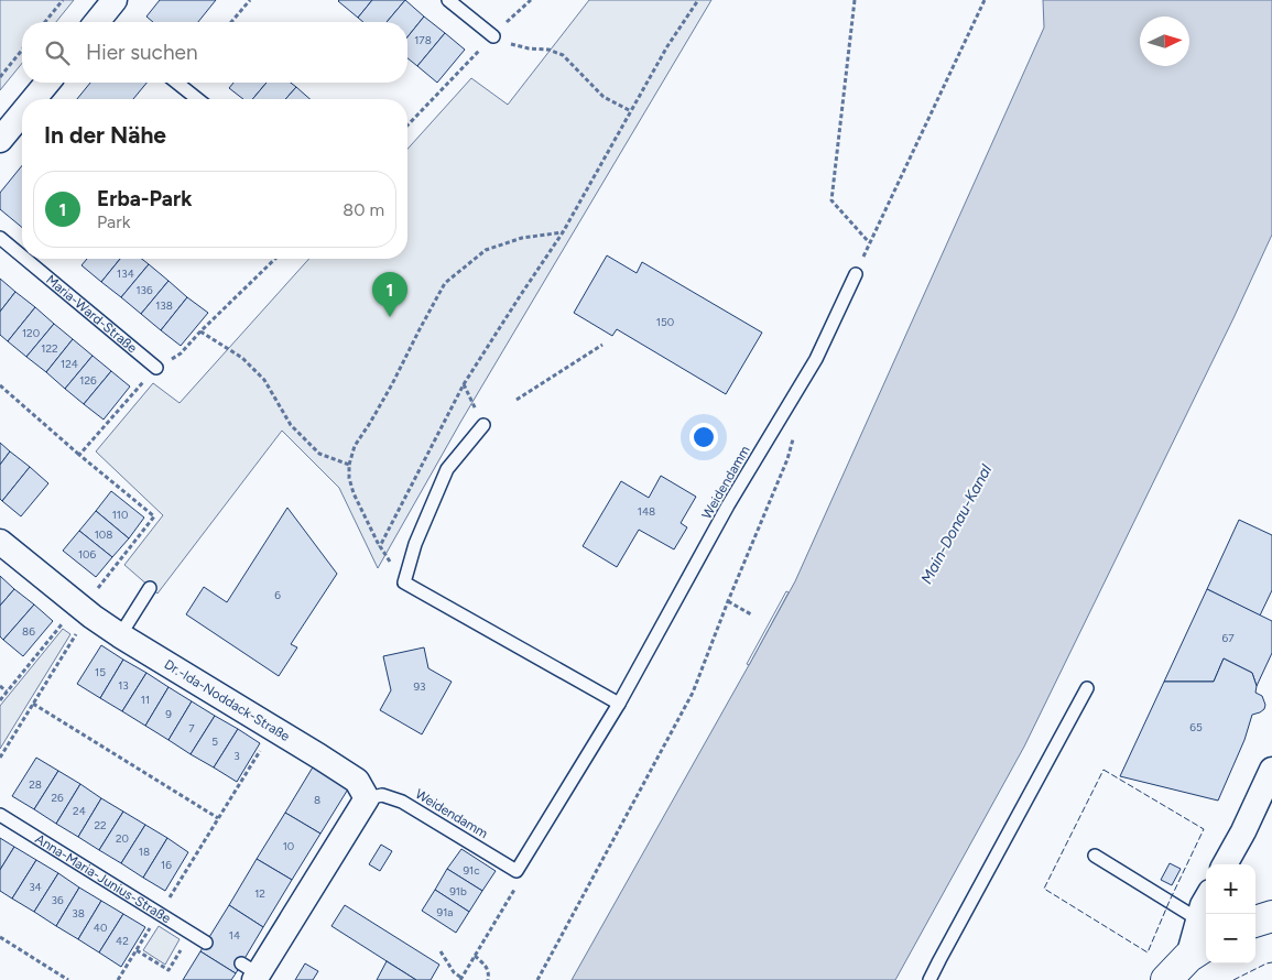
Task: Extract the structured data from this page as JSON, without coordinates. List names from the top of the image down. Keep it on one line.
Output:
{"streets":{"street":["Dr.-Ida-Noddack-Straße"],"lane":["Maria-Ward-Straße","Weidendamm","Anna-Maria-Junius-Straße"]},"crossings":[["Weidendamm","Dr.-Ida-Noddack-Straße"]],"water":["Main-Donau-Kanal"],"house_numbers":["178","134","136","138","150","120","122","124","126","148","110","108","106","6","86","67","15","13","93","11","9","65","7","5","3","28","26","8","24","22","20","10","18","16","91c","34","91b","12","36","91a","38","40","14","42"],"north":"right","page":{"search":"Hier suchen","heading":"In der Nähe","list":[{"mark":"1","name":"Erba-Park","note":"Park","value":"80 m"}],"pins":"1","map_buttons":["+","−"]}}
